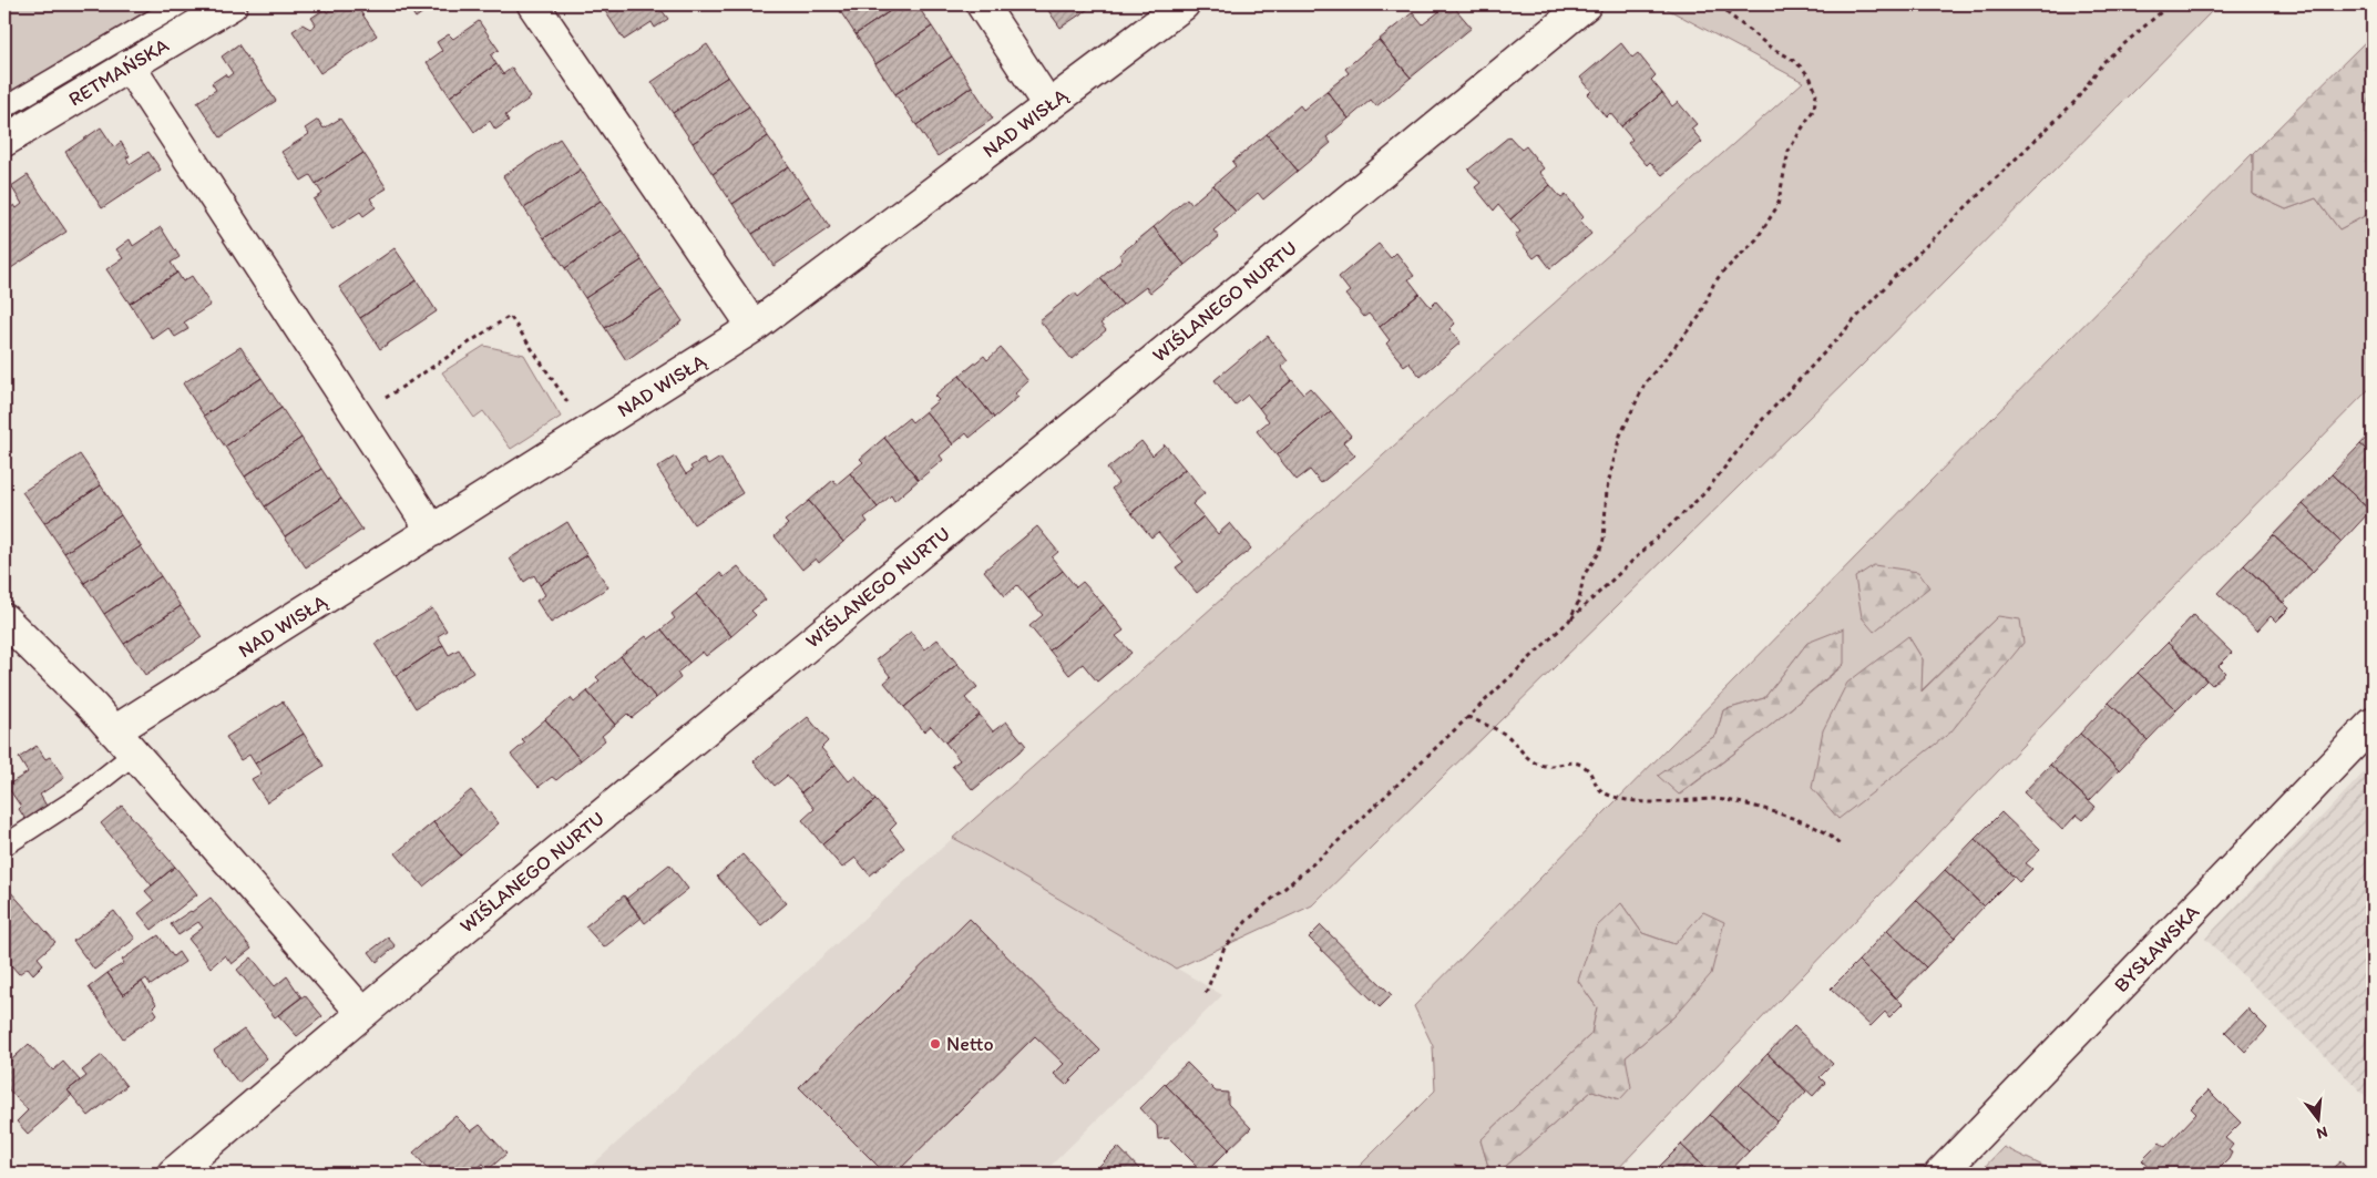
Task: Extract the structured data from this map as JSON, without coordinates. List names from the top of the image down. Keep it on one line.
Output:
{"streets":{"street":["RETMAŃSKA","NAD WISŁĄ","WIŚLANEGO NURTU","BYSŁAWSKA"]},"places":["Netto"],"north":"bottom"}
